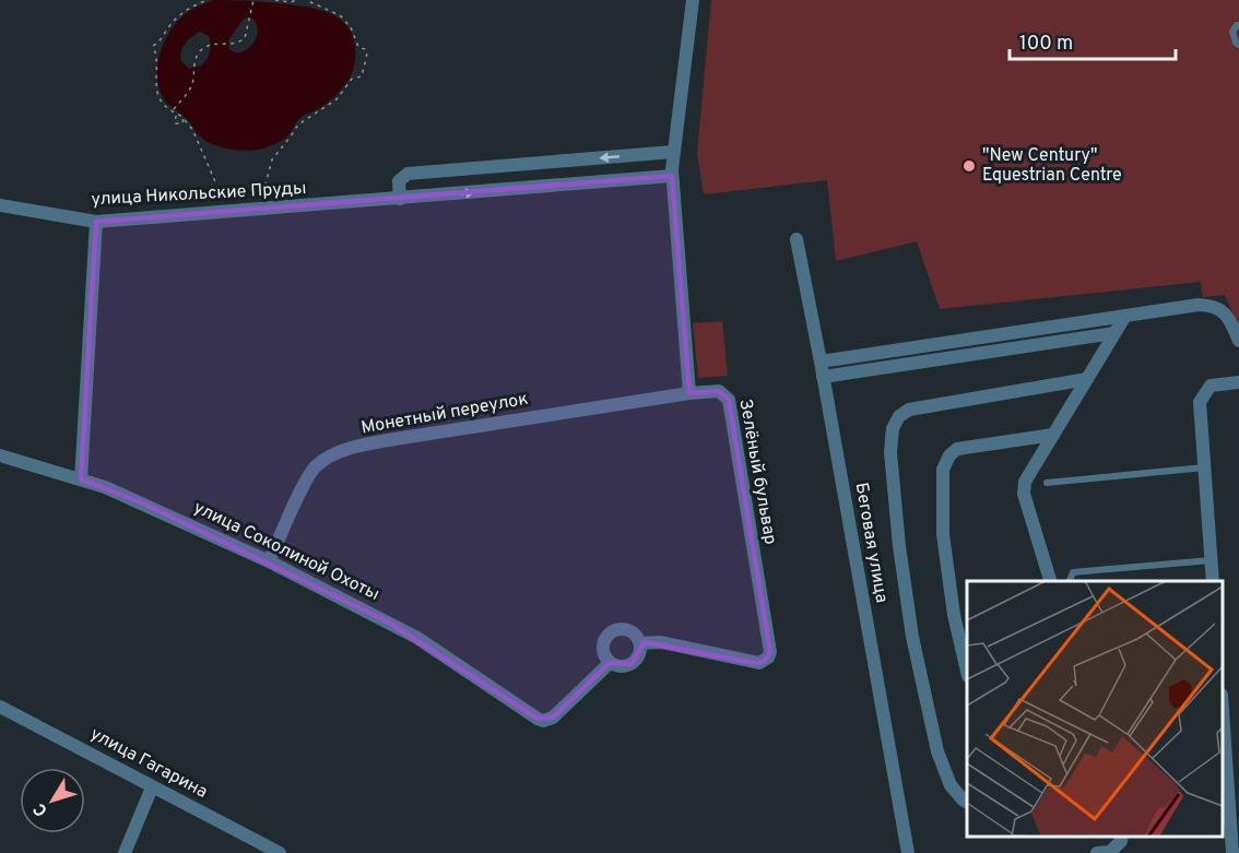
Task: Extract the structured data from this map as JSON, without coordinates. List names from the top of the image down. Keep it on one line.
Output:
{"streets":{"street":["улица Никольские Пруды","Монетный переулок","Зелёный бульвар","Беговая улица","улица Соколиной Охоты","улица Гагарина"]},"crossings":[["Монетный переулок","Зелёный бульвар"],["Монетный переулок","улица Соколиной Охоты"],["Зелёный бульвар","улица Соколиной Охоты"]],"places":["\"New Century\" Equestrian Centre"],"scale_bar":"100 m","north":"bottom left"}
